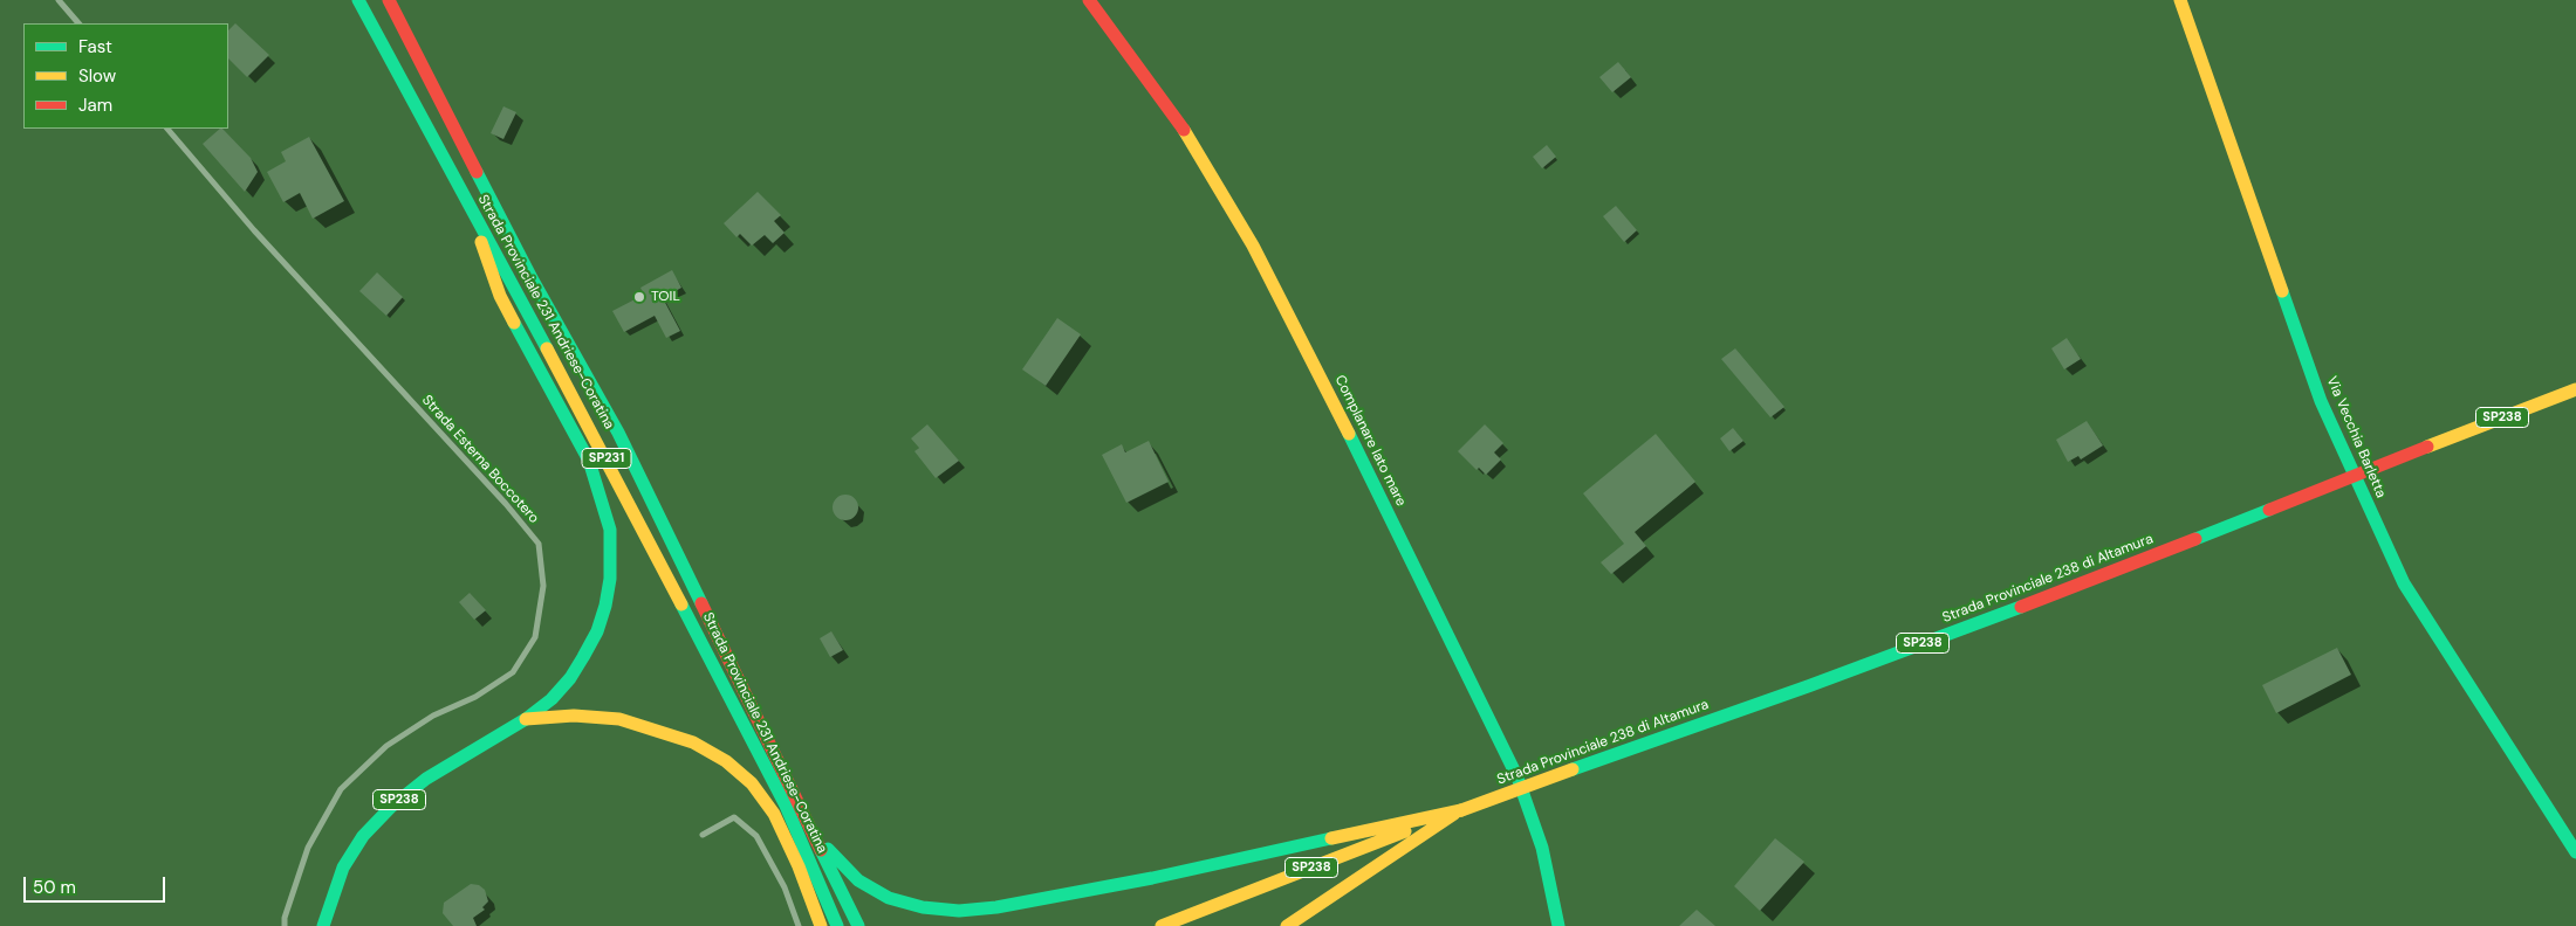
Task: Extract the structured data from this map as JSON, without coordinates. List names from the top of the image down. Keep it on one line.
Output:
{"streets":{"main road":["Strada Provinciale 231 Andriese-Coratina","SP238","Via Vecchia Barletta","Complanare lato mare","SP231","Strada Provinciale 238 di Altamura"],"street":["Strada Esterna Boccotero"]},"crossings":[["SP238","Strada Provinciale 238 di Altamura"]],"places":["TOIL"],"legend":["Fast","Slow","Jam"],"scale_bar":"50 m"}
